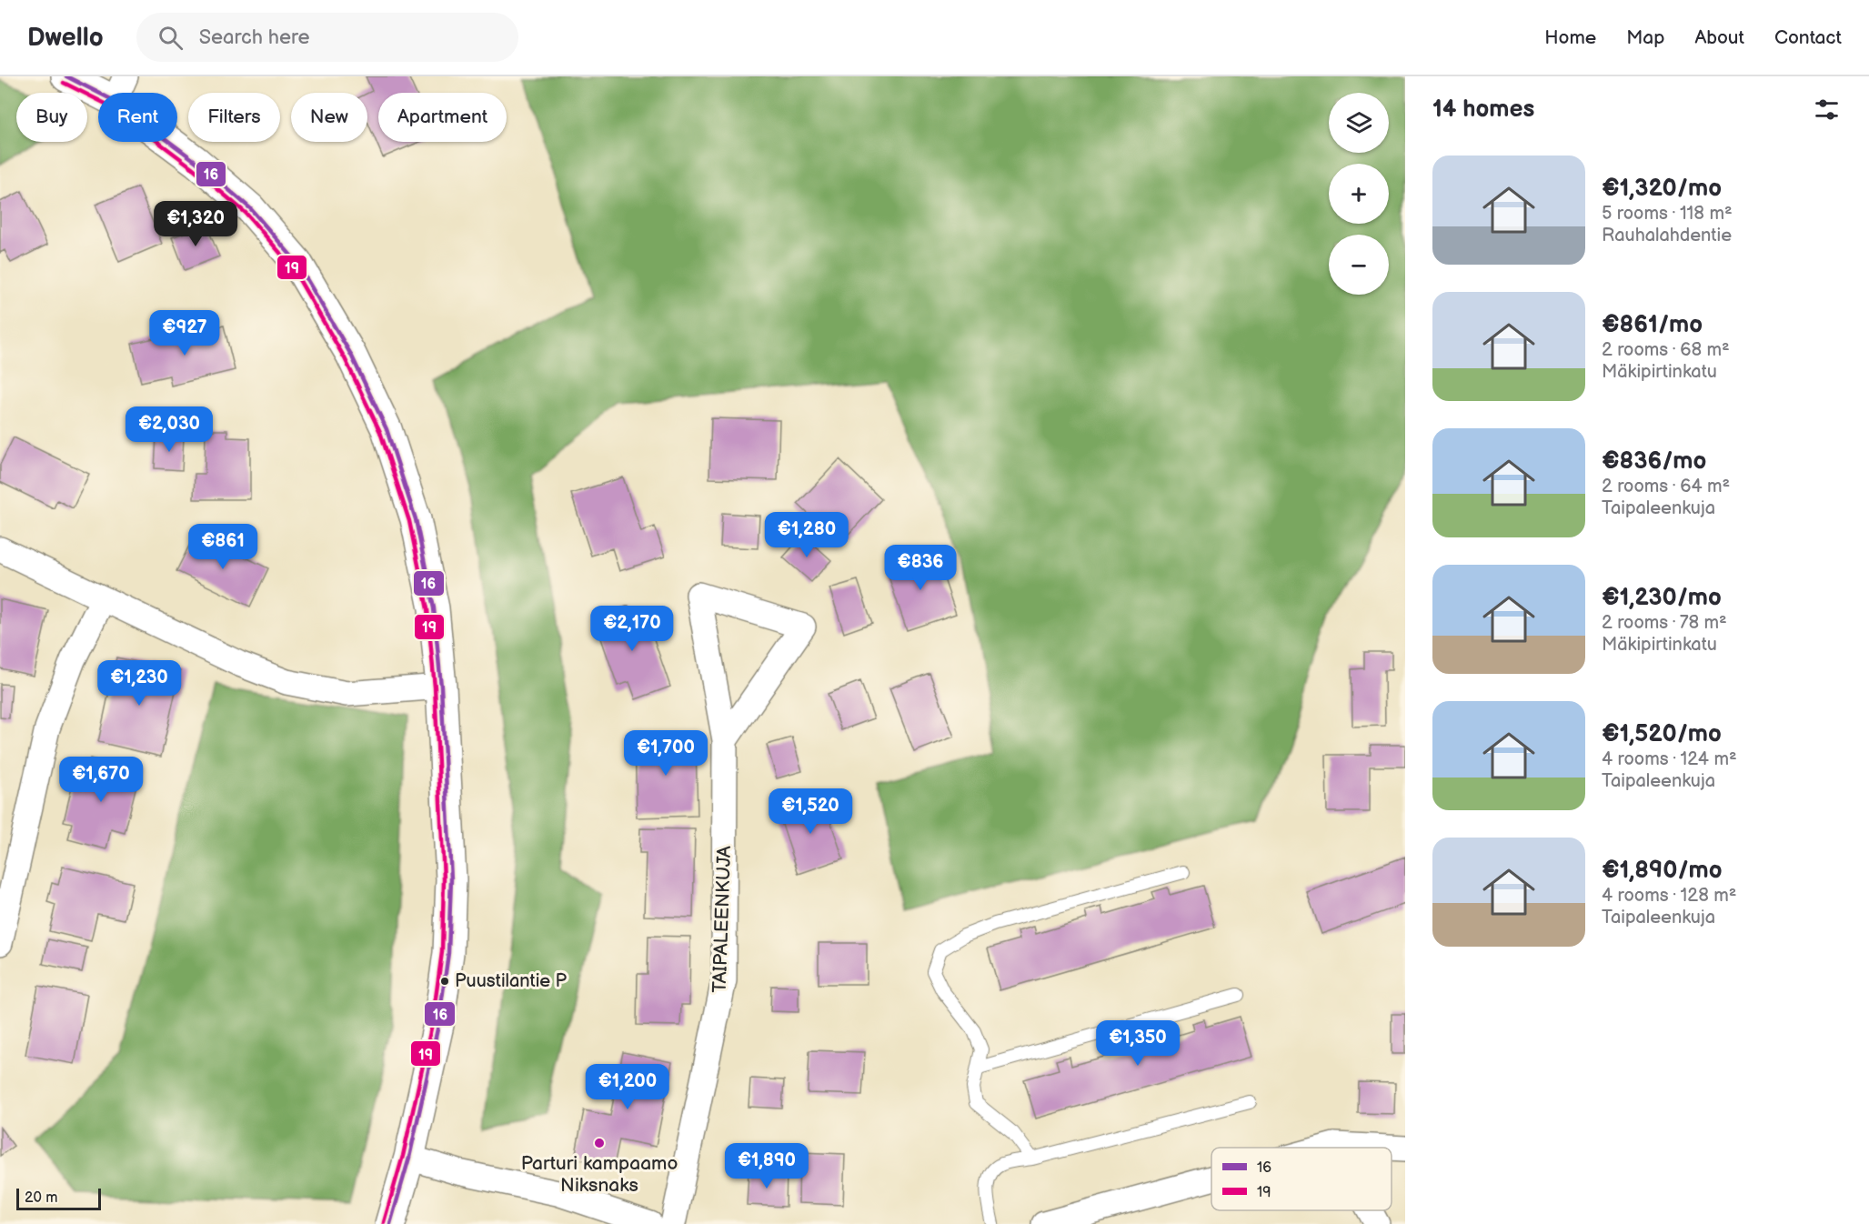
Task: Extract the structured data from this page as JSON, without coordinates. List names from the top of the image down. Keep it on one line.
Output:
{"streets":{"street":["TAIPALEENKUJA"]},"places":["Puustilantie P","Parturi kampaamo Niksnaks"],"lines":["transit line 16","transit line 19"],"legend":["16","19"],"scale_bar":"20 m","page":{"header":"Dwello","search":"Search here","nav":["Home","Map","About","Contact"],"heading":"14 homes","map_buttons":["+","−"],"chip":["Buy","Rent","Filters","New","Apartment"],"list":[{"name":"€1,320/mo","note":"5 rooms · 118 m² · Rauhalahdentie"},{"name":"€861/mo","note":"2 rooms · 68 m² · Mäkipirtinkatu"},{"name":"€836/mo","note":"2 rooms · 64 m² · Taipaleenkuja"},{"name":"€1,230/mo","note":"2 rooms · 78 m² · Mäkipirtinkatu"},{"name":"€1,520/mo","note":"4 rooms · 124 m² · Taipaleenkuja"},{"name":"€1,890/mo","note":"4 rooms · 128 m² · Taipaleenkuja"}],"price":["€1,320","€927","€2,030","€1,280","€861","€836","€2,170","€1,230","€1,700","€1,670","€1,520","€1,350","€1,200","€1,890"],"scale":"20 m"}}
